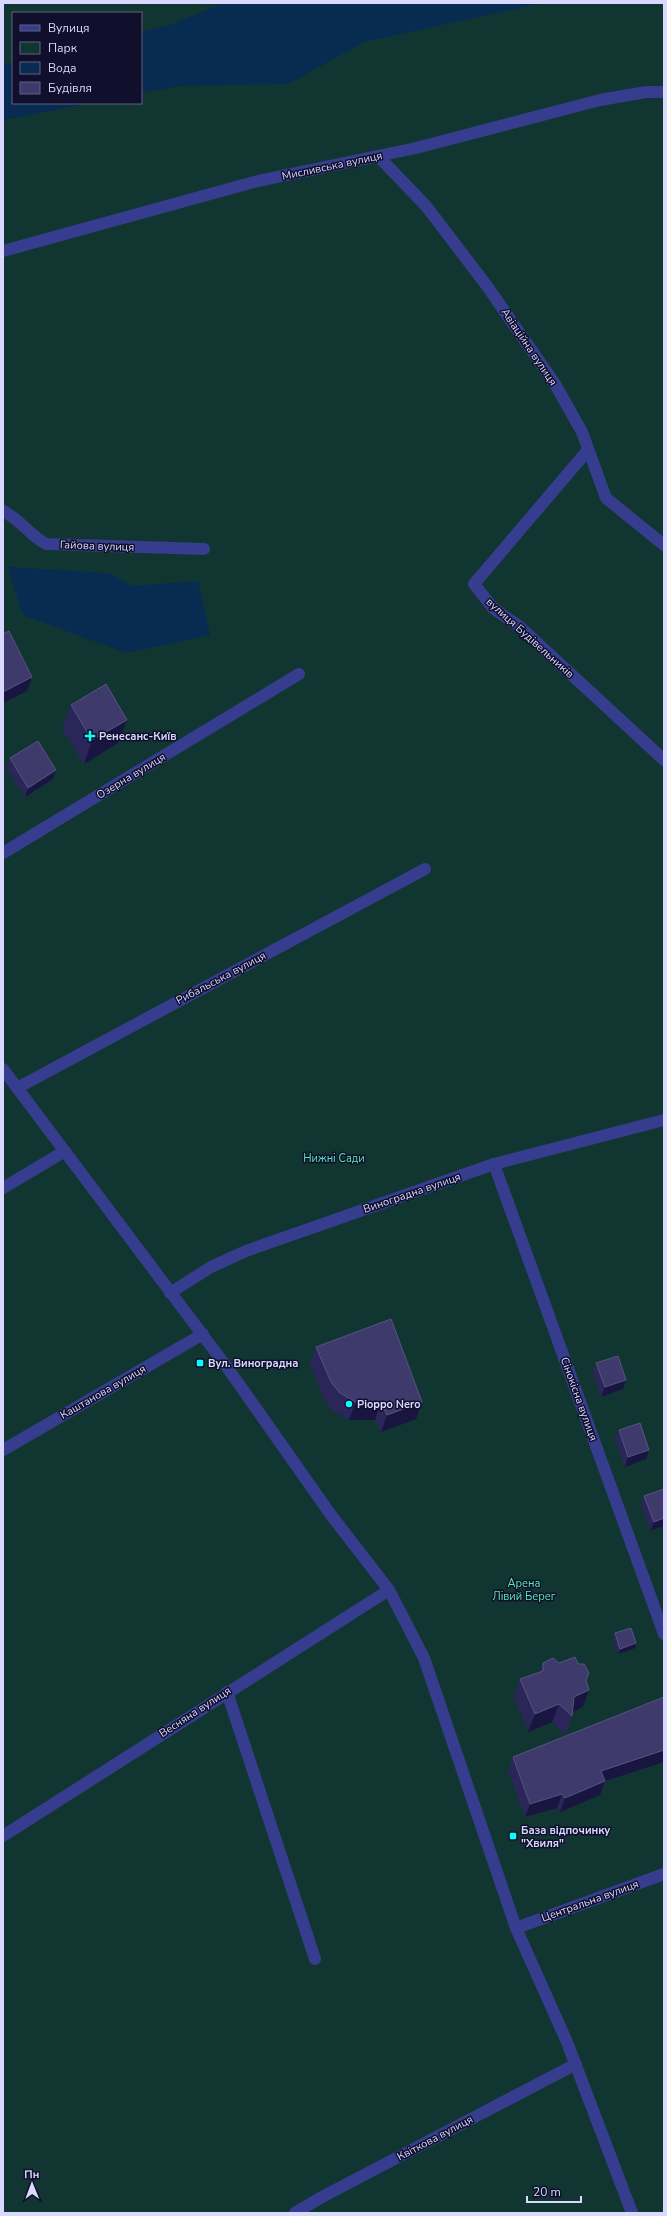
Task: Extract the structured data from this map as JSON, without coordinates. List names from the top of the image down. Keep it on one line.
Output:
{"streets":{"street":["Мисливська вулиця","Авіаційна вулиця","Гайова вулиця","вулиця Будівельників","Озерна вулиця","Рибальська вулиця","Виноградна вулиця","Каштанова вулиця","Сінокісна вулиця","Весняна вулиця","Центральна вулиця","Квіткова вулиця"]},"crossings":[["Мисливська вулиця","Авіаційна вулиця"],["Авіаційна вулиця","вулиця Будівельників"],["Виноградна вулиця","Сінокісна вулиця"]],"parks":["Нижні Сади","Арена Лівий Берег"],"places":{"health":["Ренесанс-Київ"],"transit":["Вул. Виноградна","База відпочинку \"Хвиля\""],"other":["Pioppo Nero"]},"legend":["Вулиця","Парк","Вода","Будівля"],"scale_bar":"20 m","north":"top"}
